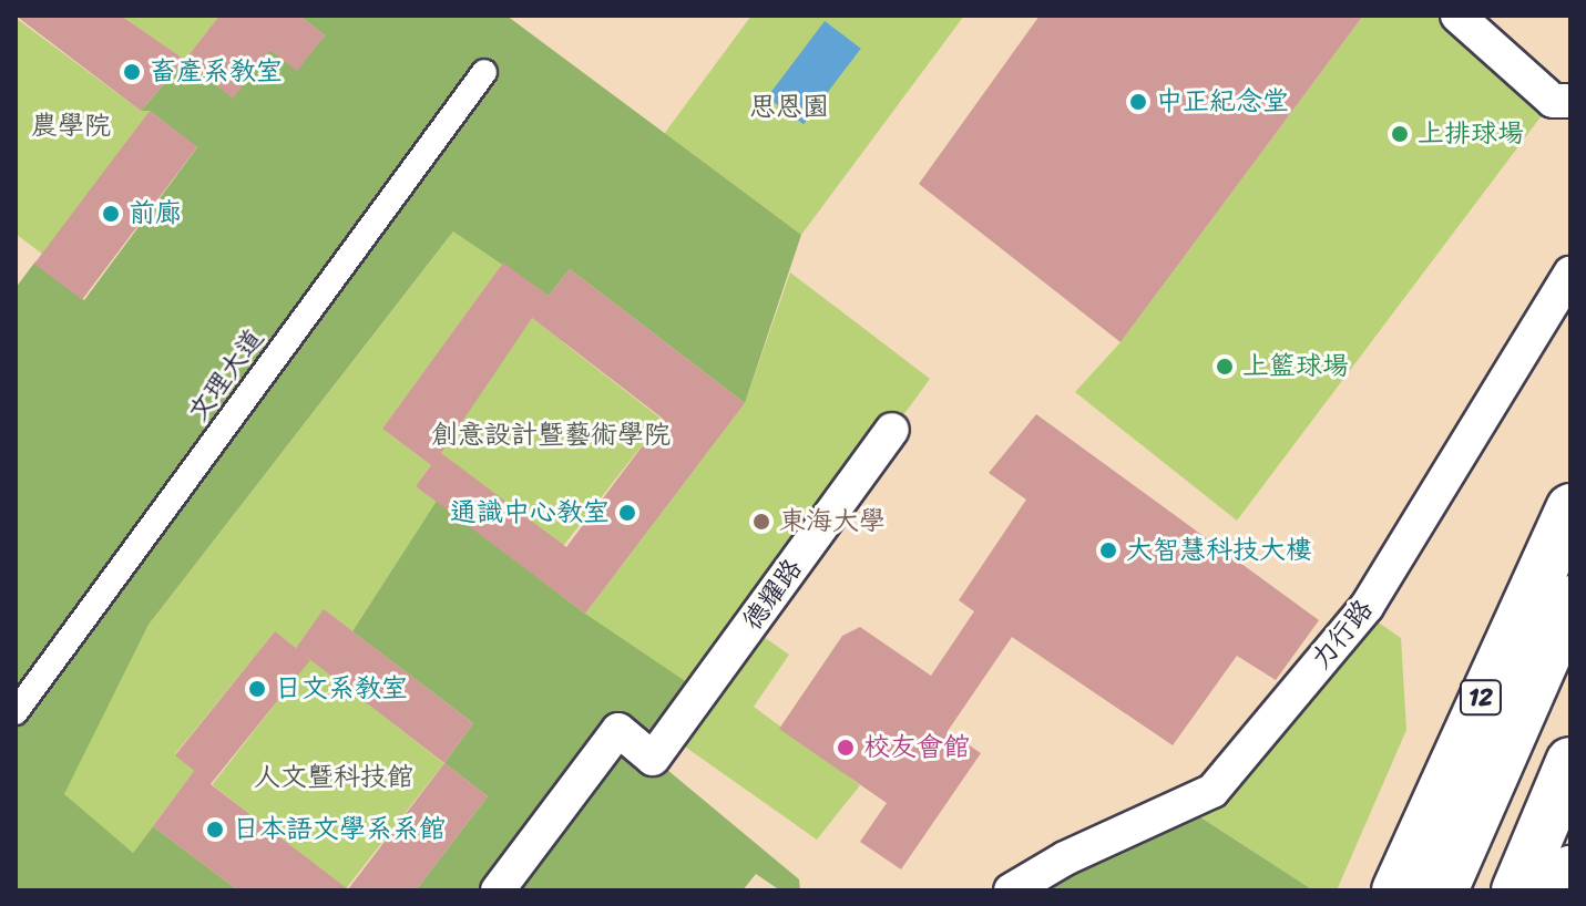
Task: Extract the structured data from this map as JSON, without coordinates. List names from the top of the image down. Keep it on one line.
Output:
{"streets":{"main road":["12"],"street":["文理大道","德耀路","力行路"]},"parks":["思恩園","農學院","創意設計暨藝術學院","人文暨科技館"],"places":["畜產系教室","中正紀念堂","上排球場","前廊","上籃球場","通識中心教室","東海大學","大智慧科技大樓","日文系教室","校友會館","日本語文學系系館"]}
